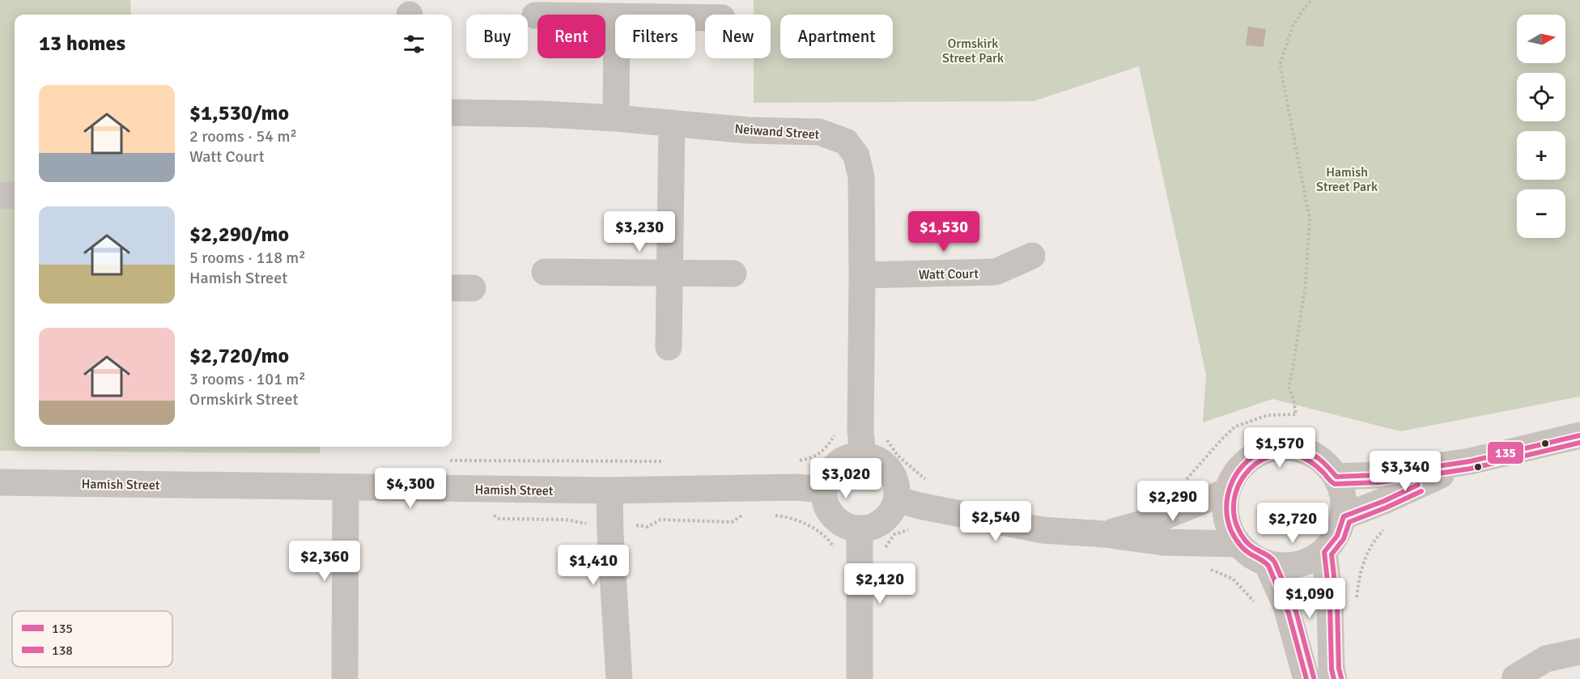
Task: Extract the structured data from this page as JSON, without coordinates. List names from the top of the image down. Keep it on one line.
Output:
{"streets":{"street":["Neiwand Street","Watt Court","Hamish Street"]},"crossings":[["Neiwand Street","Watt Court"],["Neiwand Street","Hamish Street"]],"parks":["Ormskirk Street Park","Hamish Street Park"],"lines":["transit line 135","transit line 138"],"legend":["135","138"],"north":"right","page":{"map_buttons":["+","−"],"chip":["Buy","Rent","Filters","New","Apartment"],"heading":"13 homes","list":[{"name":"$1,530/mo","note":"2 rooms · 54 m² · Watt Court"},{"name":"$2,290/mo","note":"5 rooms · 118 m² · Hamish Street"},{"name":"$2,720/mo","note":"3 rooms · 101 m² · Ormskirk Street"}],"price":["$3,230","$1,530","$1,570","$3,340","$3,020","$4,300","$2,290","$2,540","$2,720","$2,360","$1,410","$2,120","$1,090"]}}
